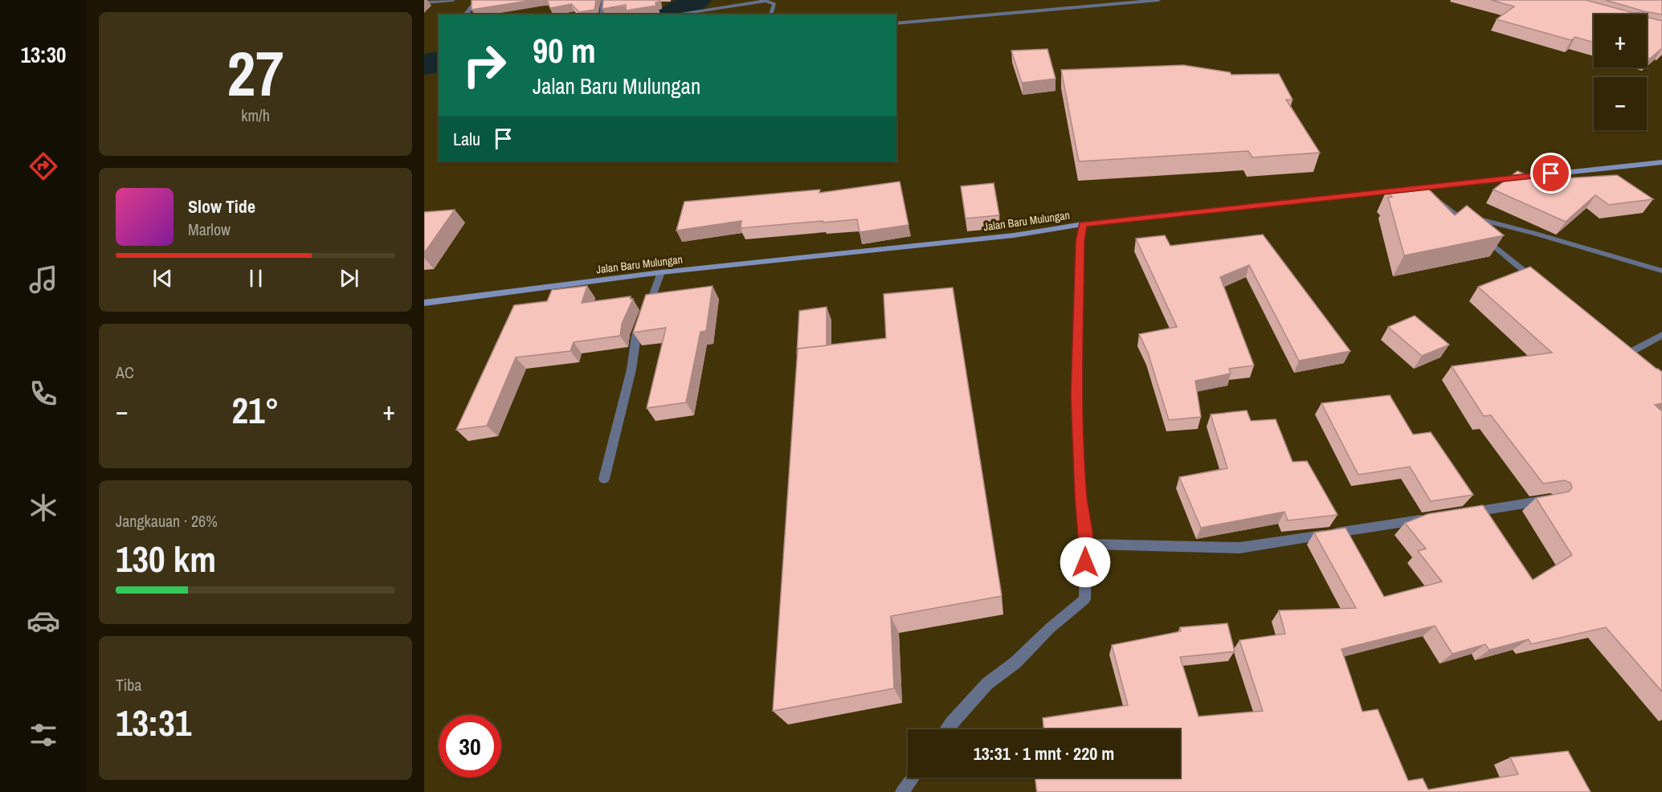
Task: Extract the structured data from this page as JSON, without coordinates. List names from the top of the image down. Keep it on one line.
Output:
{"streets":{"main road":["Jalan Baru Mulungan"]},"page":{"tabs":"13:30","tile":[["27","km/h"],"AC",["Jangkauan · 26%","130 km"],["Tiba","13:31"]],"map_buttons":["+","−"],"turn":["90 m","Jalan Baru Mulungan"],"then":"Lalu","song":["Slow Tide","Marlow"],"heat":["−","21°","+"],"limit":"30","trip":"13:31 · 1 mnt · 220 m"}}
